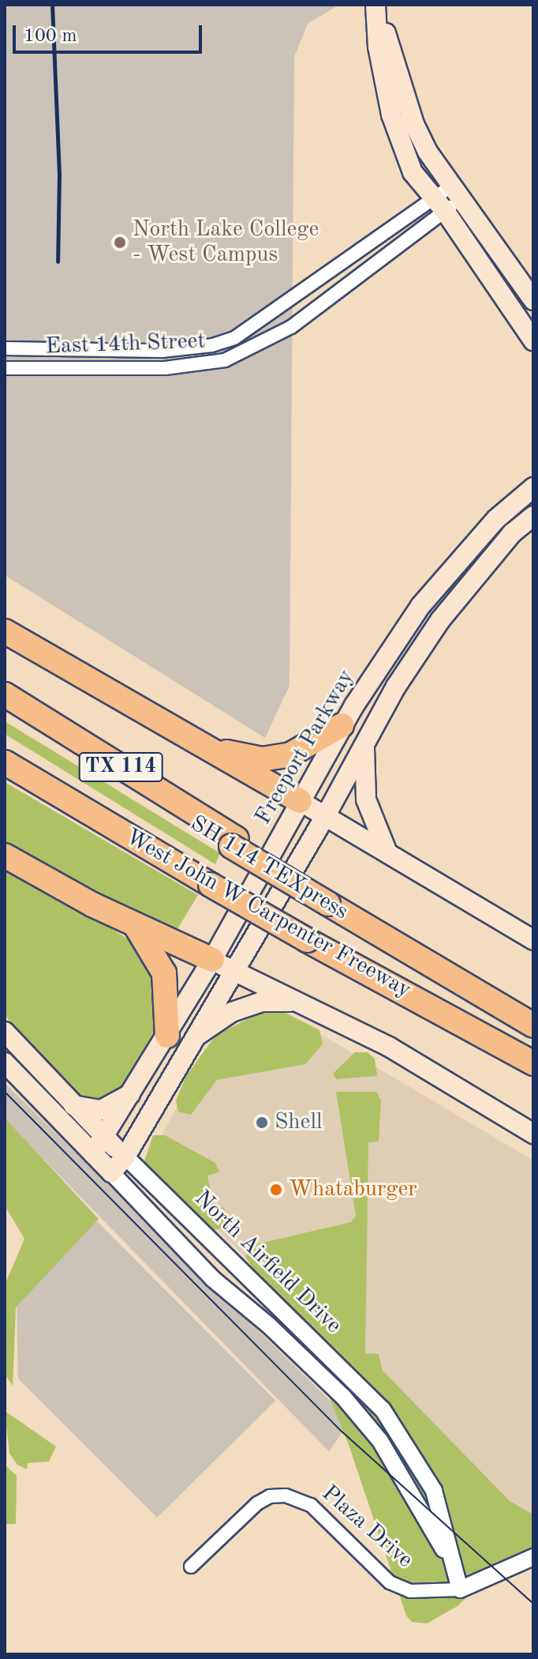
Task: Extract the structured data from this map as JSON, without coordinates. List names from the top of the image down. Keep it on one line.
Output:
{"streets":{"highway":["TX 114","SH 114 TEXpress","West John W Carpenter Freeway"],"main road":["Freeport Parkway","North Airfield Drive"],"street":["East 14th Street","Plaza Drive"]},"crossings":[["Freeport Parkway","North Airfield Drive"],["TX 114","SH 114 TEXpress"],["North Airfield Drive","Plaza Drive"]],"places":["North Lake College - West Campus","Shell","Whataburger"],"scale_bar":"100 m"}
